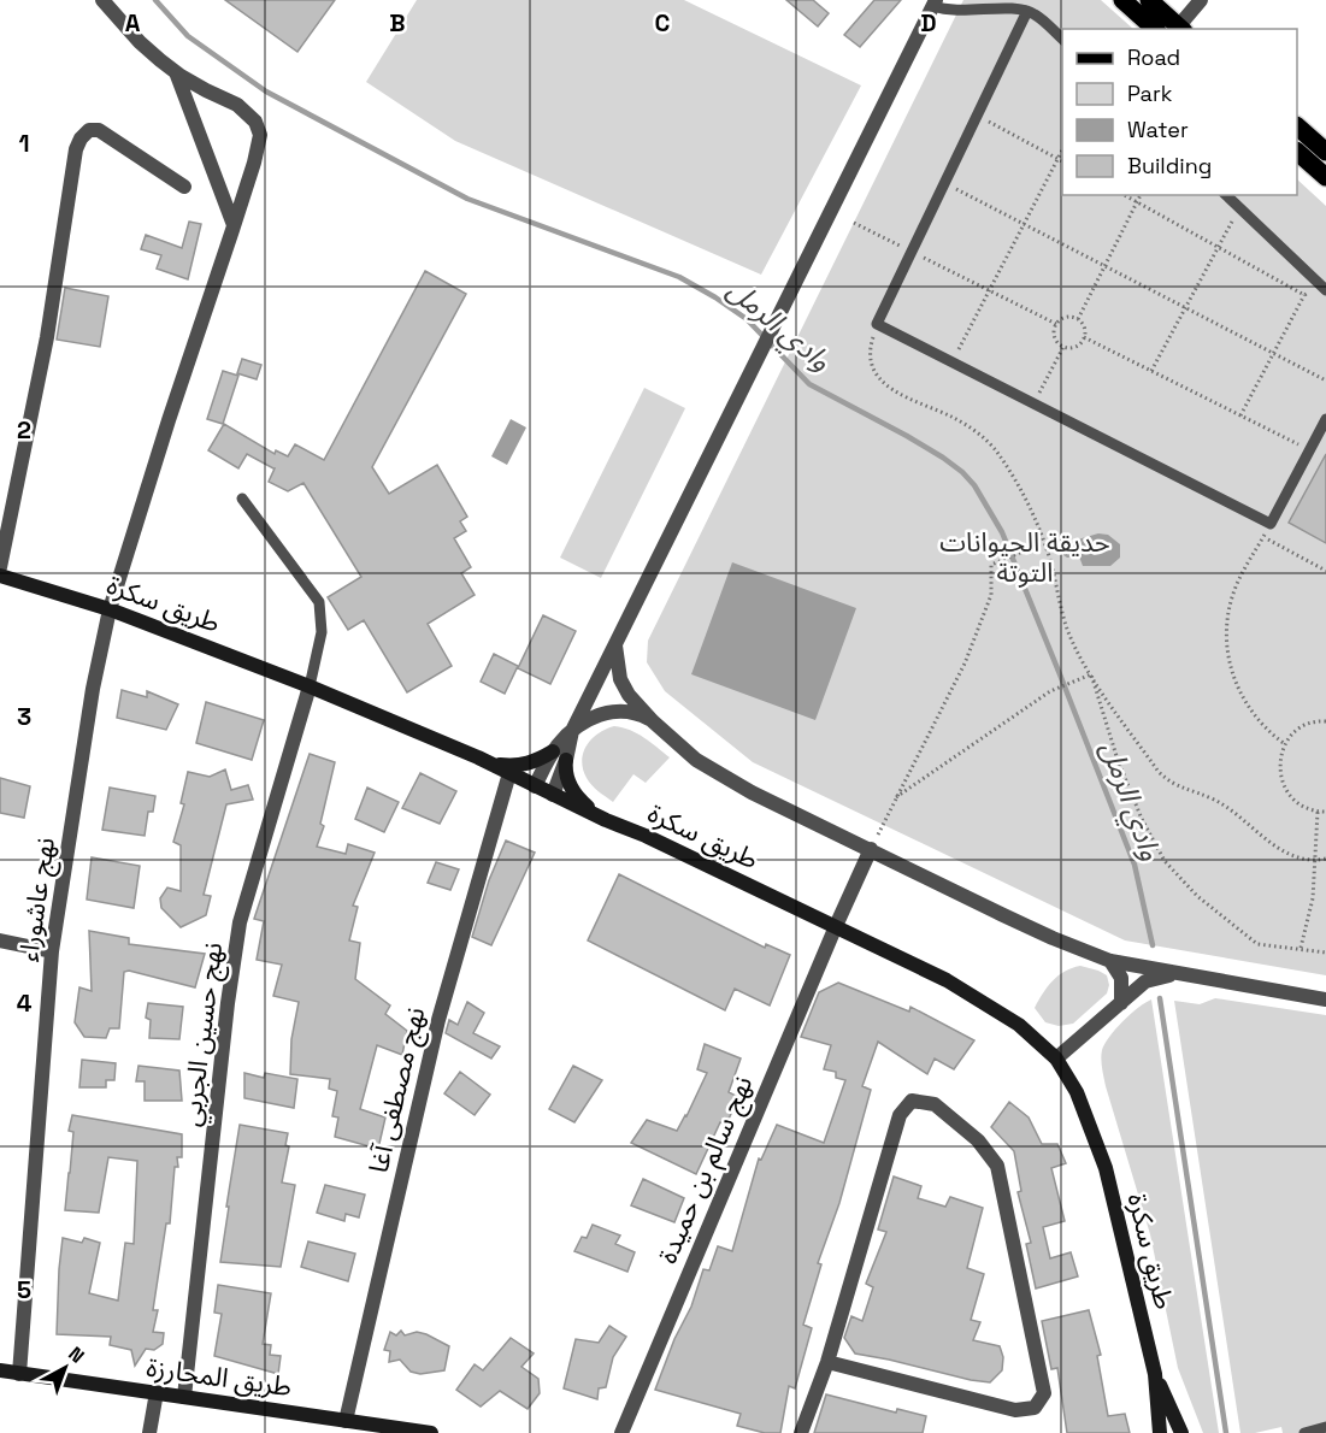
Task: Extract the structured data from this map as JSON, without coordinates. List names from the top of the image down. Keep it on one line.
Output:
{"streets":{"main road":["طريق سكرة","طريق المحارزة"],"street":["نهج عاشوراء","نهج حسين الجربي","نهج مصطفى آغا","نهج سالم بن حميدة"]},"crossings":[["طريق سكرة","نهج عاشوراء"],["طريق سكرة","نهج حسين الجربي"],["طريق سكرة","نهج مصطفى آغا"],["طريق سكرة","نهج سالم بن حميدة"],["نهج عاشوراء","طريق المحارزة"],["نهج حسين الجربي","طريق المحارزة"],["نهج مصطفى آغا","طريق المحارزة"]],"water":["وادي الرمل"],"parks":["حديقة الحيوانات التوتة"],"legend":["Road","Park","Water","Building"],"north":"top right","grid":{"columns":["A","B","C","D"],"rows":["1","2","3","4","5"]}}
